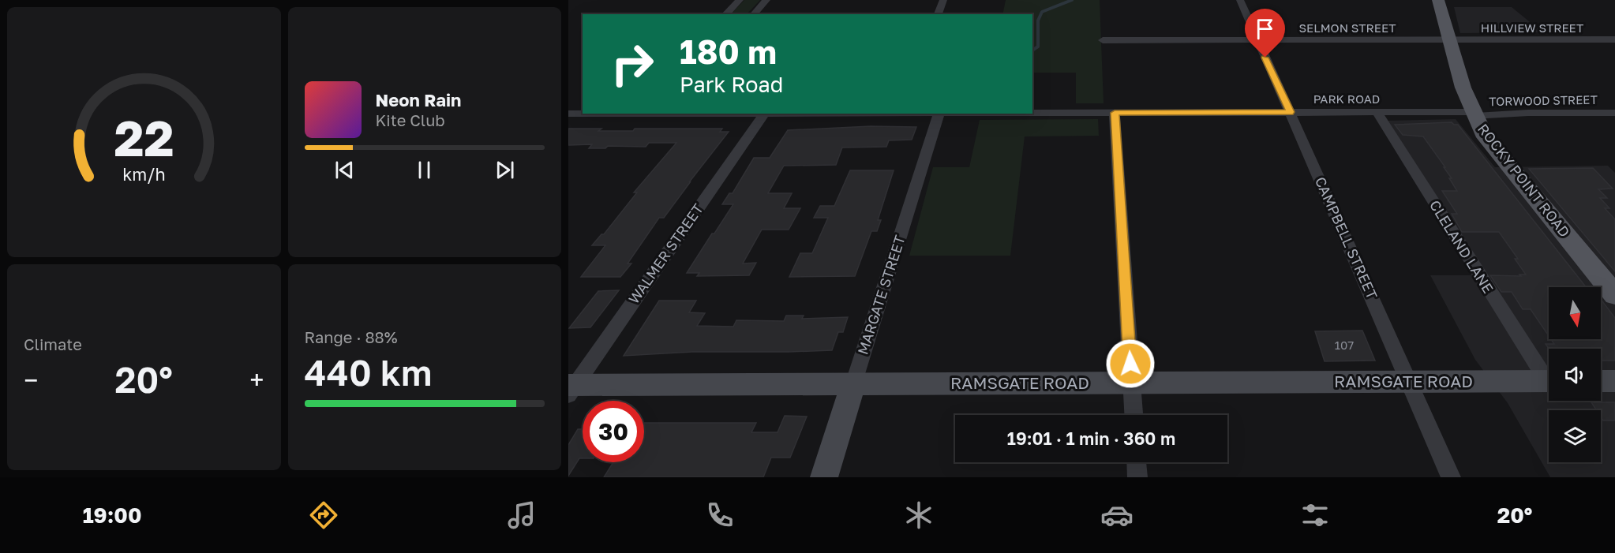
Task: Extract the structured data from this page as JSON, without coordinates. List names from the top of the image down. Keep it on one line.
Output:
{"streets":{"main road":["ROCKY POINT ROAD","MARGATE STREET","RAMSGATE ROAD"],"street":["SELMON STREET","HILLVIEW STREET","PARK ROAD","TORWOOD STREET","CAMPBELL STREET","CLELAND LANE","WALMER STREET"]},"crossings":[["SELMON STREET","HILLVIEW STREET"],["SELMON STREET","ROCKY POINT ROAD"],["SELMON STREET","CAMPBELL STREET"],["HILLVIEW STREET","ROCKY POINT ROAD"],["PARK ROAD","TORWOOD STREET"],["PARK ROAD","ROCKY POINT ROAD"],["PARK ROAD","CAMPBELL STREET"],["PARK ROAD","CLELAND LANE"],["TORWOOD STREET","ROCKY POINT ROAD"],["CAMPBELL STREET","RAMSGATE ROAD"],["WALMER STREET","RAMSGATE ROAD"],["MARGATE STREET","RAMSGATE ROAD"]],"house_numbers":["107"],"north":"bottom","page":{"turn":["180 m","Park Road"],"song":["Neon Rain","Kite Club"],"tile":["Climate",["Range · 88%","440 km"]],"heat":["−","20°","+"],"limit":"30","trip":"19:01 · 1 min · 360 m","tabs":["19:00","20°"],"gauge":["22","km/h"]}}
